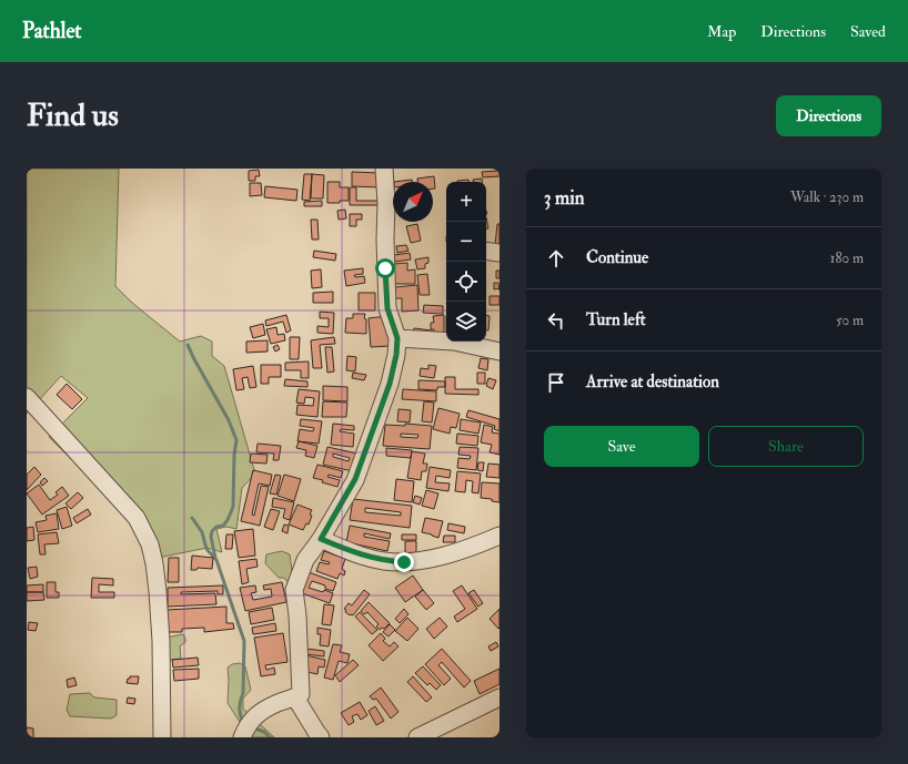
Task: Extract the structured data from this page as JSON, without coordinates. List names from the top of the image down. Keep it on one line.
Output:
{"north":"top right","page":{"header":"Pathlet","nav":["Map","Directions","Saved"],"buttons":["Directions",["Save","Share"]],"title":"Find us","heading":["3 min","Walk · 230 m"],"map_buttons":["+","−"],"list":[["Continue","180 m"],["Turn left","50 m"],"Arrive at destination"]}}
